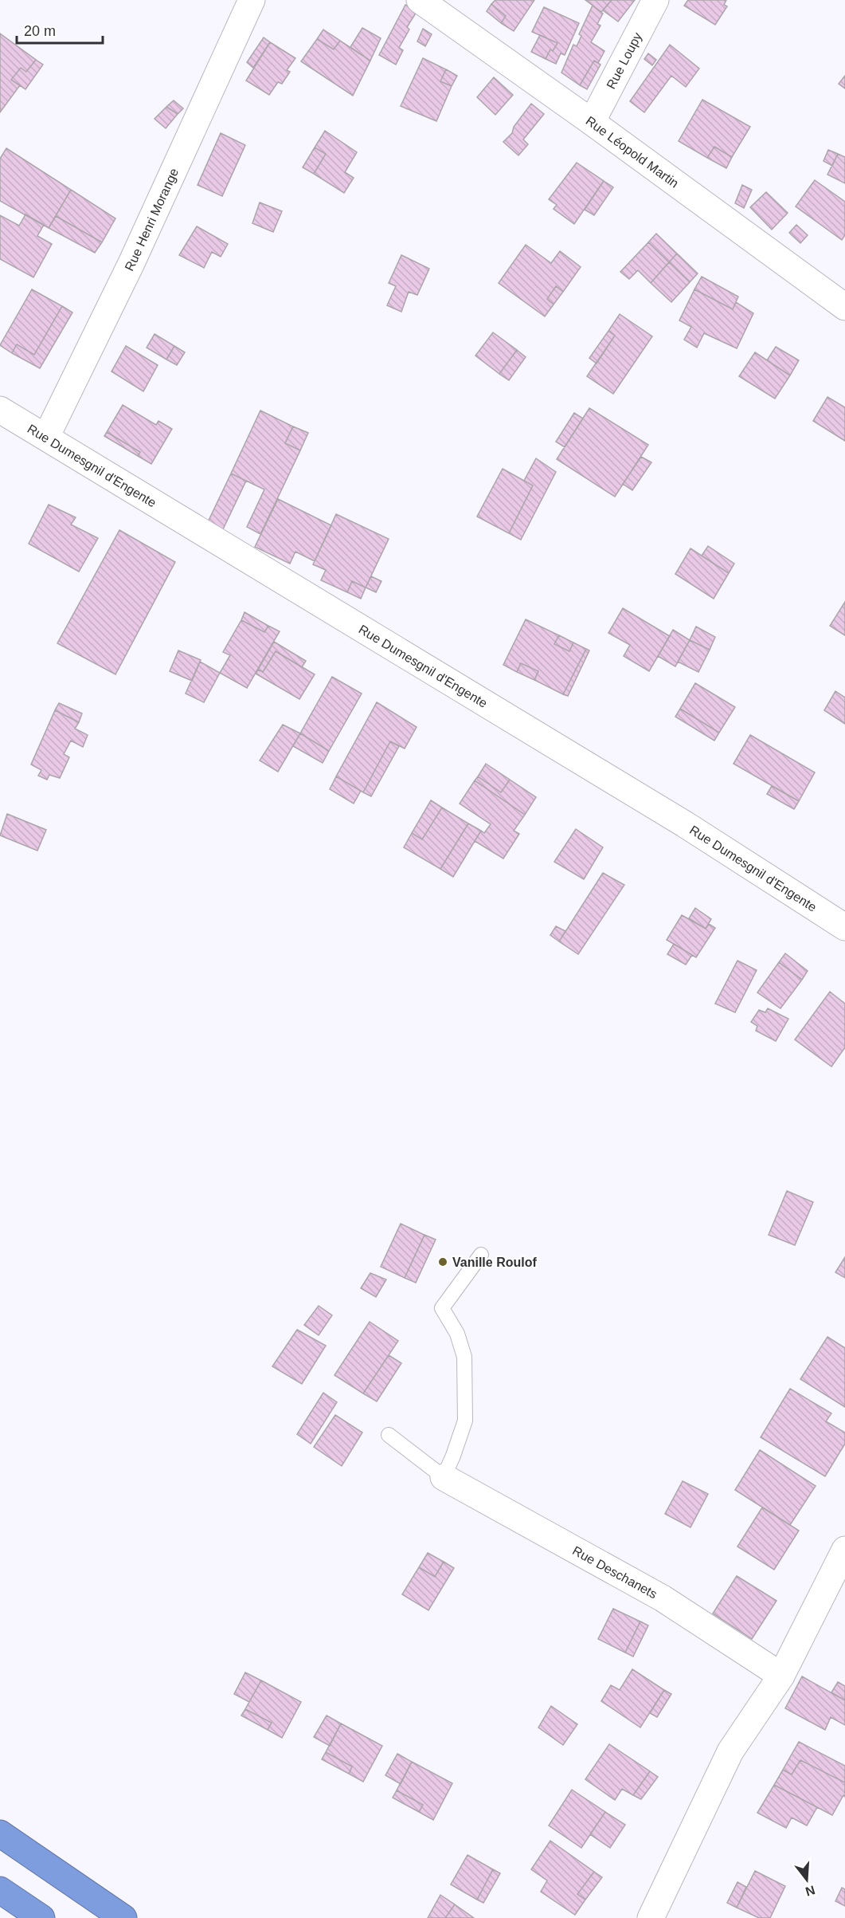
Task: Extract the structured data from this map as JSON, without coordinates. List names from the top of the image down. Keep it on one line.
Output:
{"streets":{"street":["Rue Loupy","Rue Léopold Martin","Rue Henri Morange","Rue Dumesgnil d'Engente","Rue Deschanets"]},"crossings":[["Rue Loupy","Rue Léopold Martin"],["Rue Henri Morange","Rue Dumesgnil d'Engente"]],"places":["Vanille Roulof"],"scale_bar":"20 m","north":"bottom"}
